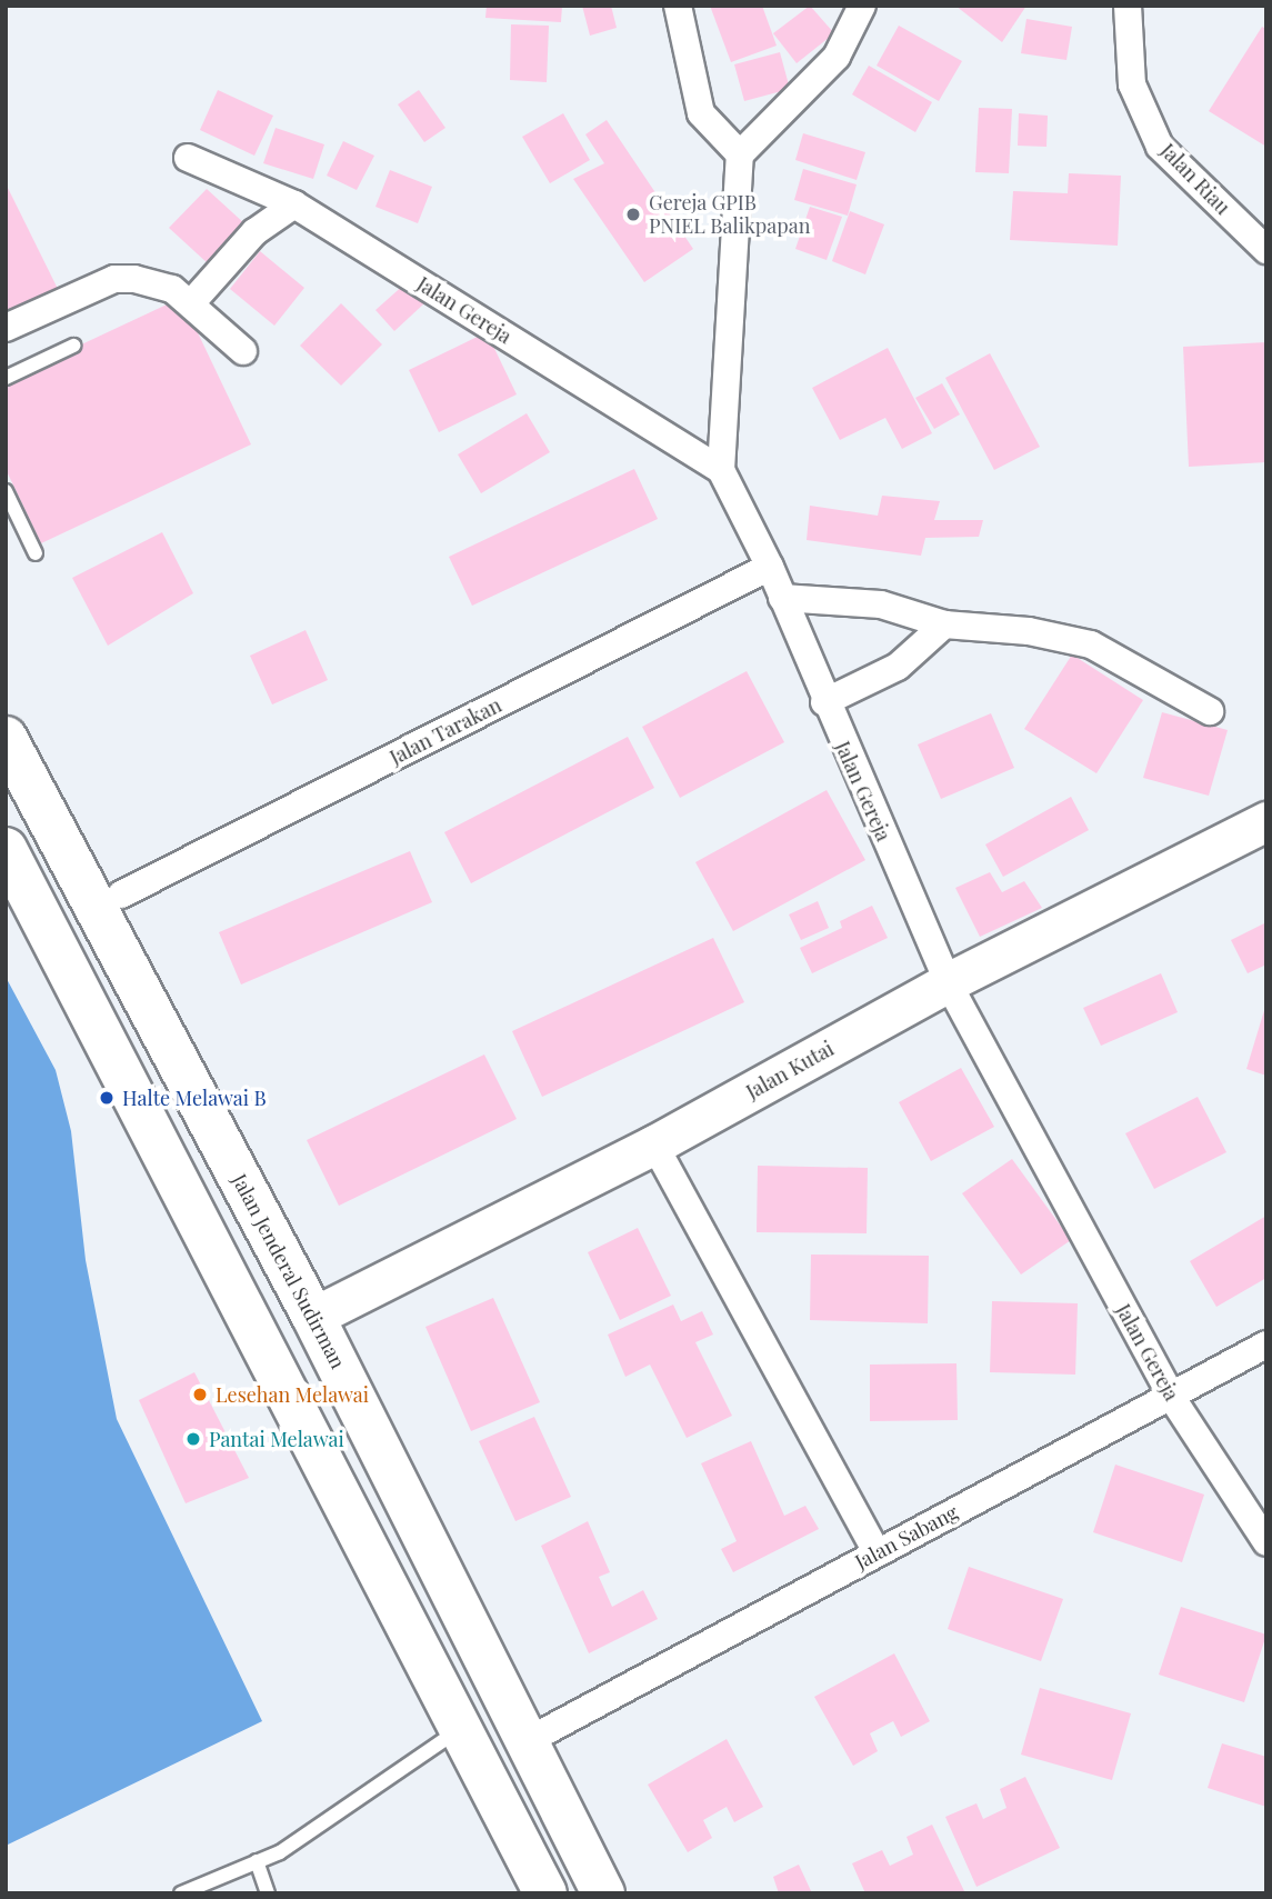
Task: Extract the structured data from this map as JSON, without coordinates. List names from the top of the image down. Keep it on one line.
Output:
{"streets":{"highway":["Jalan Jenderal Sudirman"],"street":["Jalan Riau","Jalan Gereja","Jalan Tarakan","Jalan Kutai","Jalan Sabang"]},"crossings":[["Jalan Gereja","Jalan Tarakan"],["Jalan Gereja","Jalan Kutai"],["Jalan Gereja","Jalan Sabang"],["Jalan Kutai","Jalan Jenderal Sudirman"]],"places":["Gereja GPIB PNIEL Balikpapan","Halte Melawai B","Lesehan Melawai","Pantai Melawai"]}
